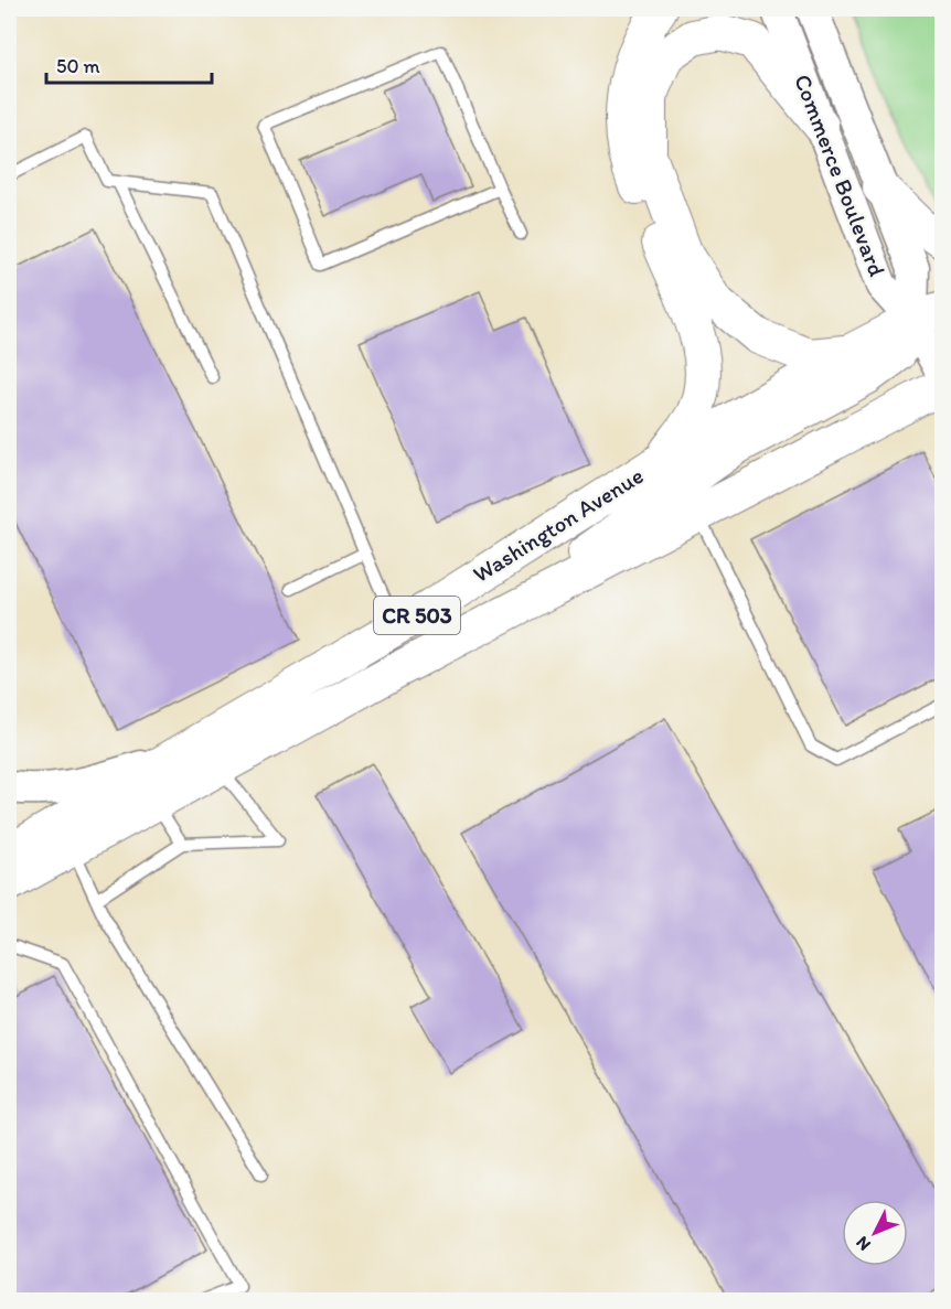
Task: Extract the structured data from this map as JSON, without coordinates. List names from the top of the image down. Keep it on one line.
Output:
{"streets":{"main road":["Washington Avenue","CR 503"],"street":["Commerce Boulevard"]},"crossings":[["Commerce Boulevard","Washington Avenue"]],"scale_bar":"50 m","north":"bottom left"}
